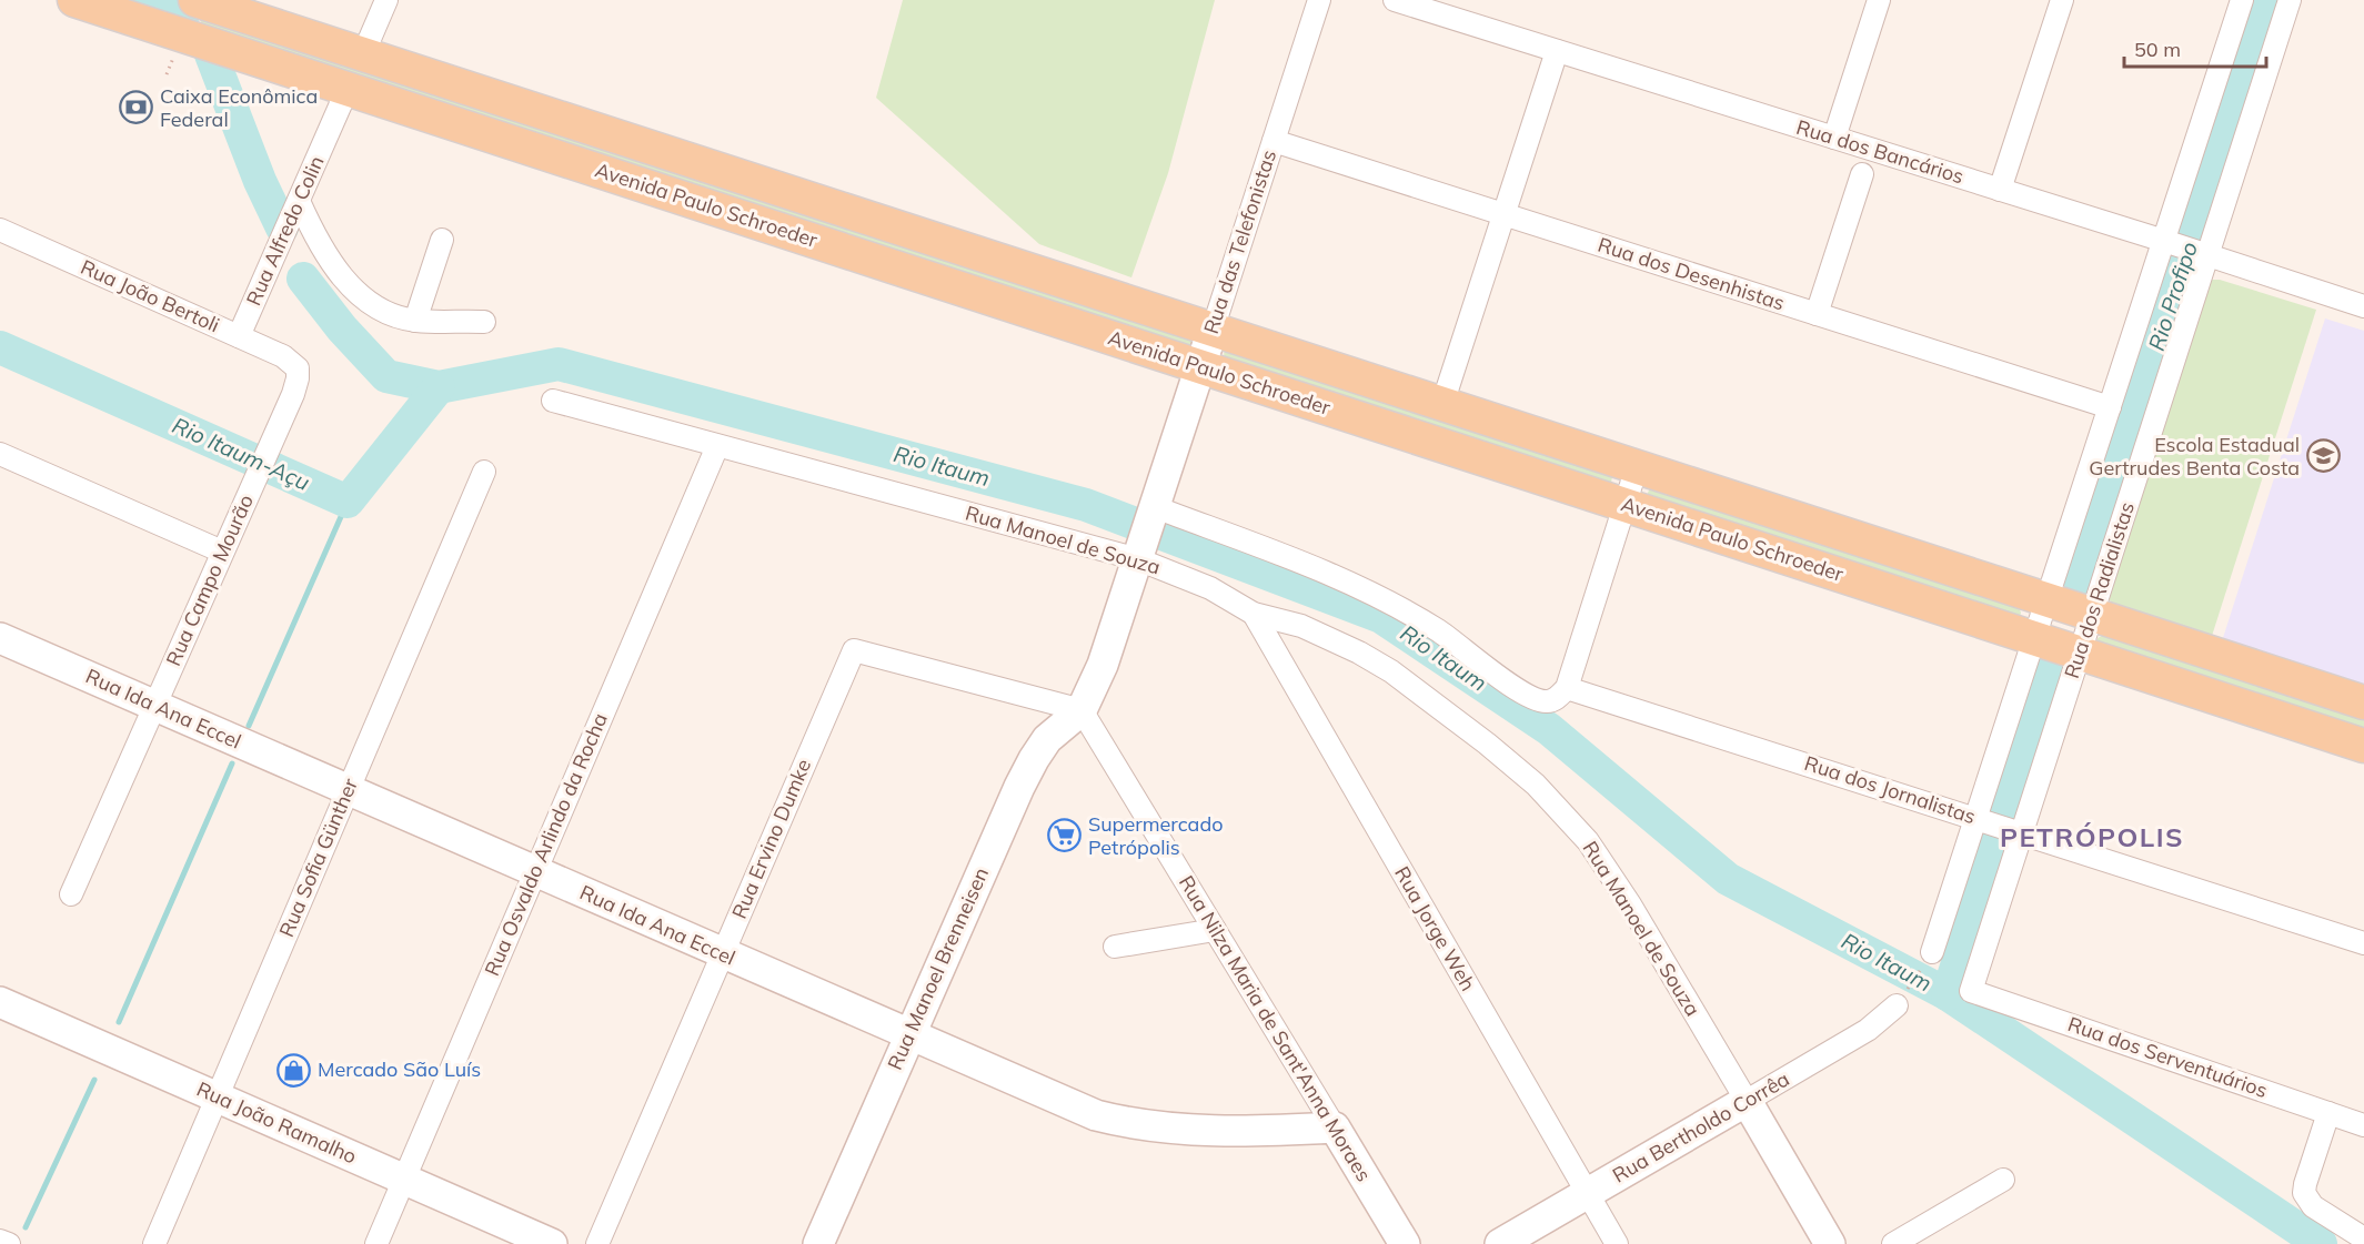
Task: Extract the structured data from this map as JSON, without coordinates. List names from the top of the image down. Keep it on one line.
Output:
{"streets":{"main road":["Avenida Paulo Schroeder"],"street":["Rua dos Bancários","Rua Alfredo Colin","Rua das Telefonistas","Rua dos Desenhistas","Rua João Bertoli","Rua Manoel de Souza","Rua Campo Mourão","Rua dos Radialistas","Rua Ida Ana Eccel","Rua dos Jornalistas","Rua Ervino Dumke","Rua Osvaldo Arlindo da Rocha","Rua Sofia Günther","Rua Jorge Weh","Rua Manoel Brenneisen","Rua Nilza Maria de Sant'Anna Moraes","Rua dos Serventuários","Rua João Ramalho","Rua Bertholdo Corrêa"]},"crossings":[["Rua dos Bancários","Rua dos Radialistas"],["Avenida Paulo Schroeder","Rua Alfredo Colin"],["Avenida Paulo Schroeder","Rua das Telefonistas"],["Avenida Paulo Schroeder","Rua dos Radialistas"],["Rua Alfredo Colin","Rua João Bertoli"],["Rua das Telefonistas","Rua dos Desenhistas"],["Rua das Telefonistas","Rua Manoel de Souza"],["Rua das Telefonistas","Rua Ervino Dumke"],["Rua das Telefonistas","Rua Manoel Brenneisen"],["Rua das Telefonistas","Rua Nilza Maria de Sant'Anna Moraes"],["Rua João Bertoli","Rua Campo Mourão"],["Rua Manoel de Souza","Rua Osvaldo Arlindo da Rocha"],["Rua Manoel de Souza","Rua Jorge Weh"],["Rua Manoel de Souza","Rua Bertholdo Corrêa"],["Rua Campo Mourão","Rua Ida Ana Eccel"],["Rua dos Radialistas","Rua dos Jornalistas"],["Rua dos Radialistas","Rua dos Serventuários"],["Rua Ida Ana Eccel","Rua Ervino Dumke"],["Rua Ida Ana Eccel","Rua Osvaldo Arlindo da Rocha"],["Rua Ida Ana Eccel","Rua Sofia Günther"],["Rua Ida Ana Eccel","Rua Manoel Brenneisen"],["Rua Ida Ana Eccel","Rua Nilza Maria de Sant'Anna Moraes"],["Rua Ervino Dumke","Rua Manoel Brenneisen"],["Rua Ervino Dumke","Rua Nilza Maria de Sant'Anna Moraes"],["Rua Osvaldo Arlindo da Rocha","Rua João Ramalho"],["Rua Sofia Günther","Rua João Ramalho"],["Rua Jorge Weh","Rua Bertholdo Corrêa"],["Rua Manoel Brenneisen","Rua Nilza Maria de Sant'Anna Moraes"]],"districts":["PETRÓPOLIS"],"water":["Rio Profipo","Rio Itaum-Açu","Rio Itaum"],"places":{"bank":["Caixa Econômica Federal"],"school or university":["Escola Estadual Gertrudes Benta Costa"],"supermarket":["Supermercado Petrópolis"],"shop":["Mercado São Luís"]},"scale_bar":"50 m"}
